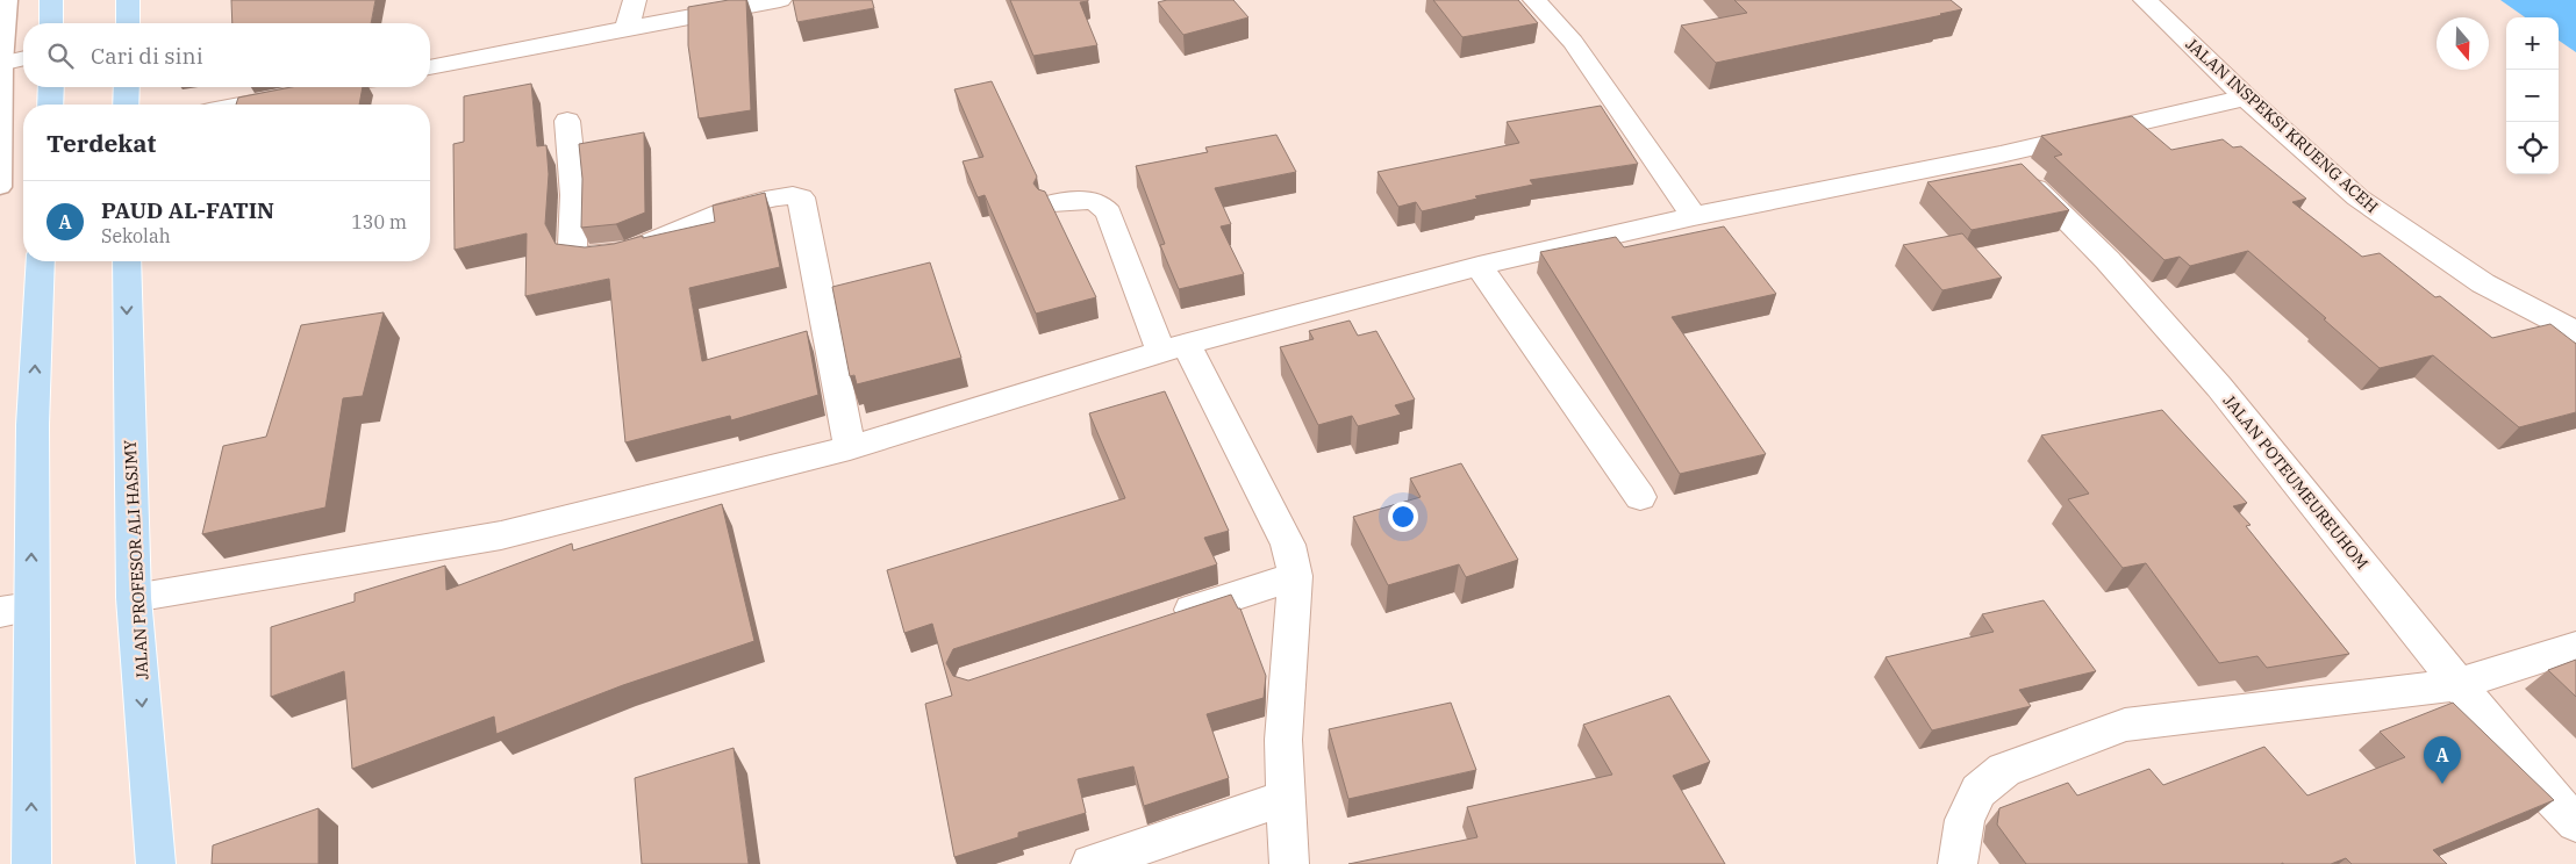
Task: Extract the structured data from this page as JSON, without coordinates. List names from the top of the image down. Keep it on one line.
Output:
{"streets":{"main road":["JALAN PROFESOR ALI HASJMY"],"street":["JALAN INSPEKSI KRUENG ACEH","JALAN POTEUMEUREUHOM"]},"north":"bottom","page":{"map_buttons":["+","−"],"search":"Cari di sini","heading":"Terdekat","list":[{"mark":"A","name":"PAUD AL-FATIN","note":"Sekolah","value":"130 m"}],"pins":"A"}}
